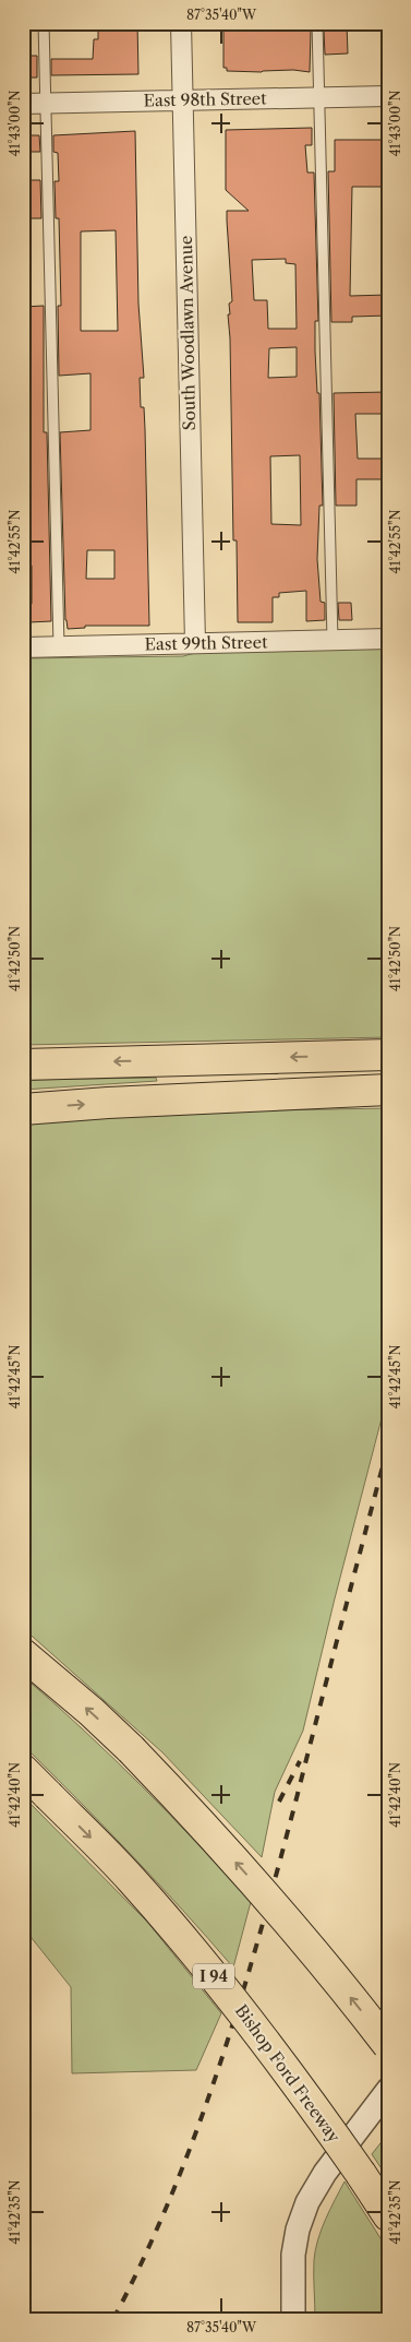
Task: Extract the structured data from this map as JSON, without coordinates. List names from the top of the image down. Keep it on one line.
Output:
{"streets":{"highway":["I 94","Bishop Ford Freeway"],"street":["East 98th Street","South Woodlawn Avenue","East 99th Street"]},"crossings":[["East 98th Street","South Woodlawn Avenue"],["South Woodlawn Avenue","East 99th Street"]],"coordinates":["87°35'40\"W","41°43'00\"N","41°42'55\"N","41°42'50\"N","41°42'45\"N","41°42'40\"N","41°42'35\"N"]}
